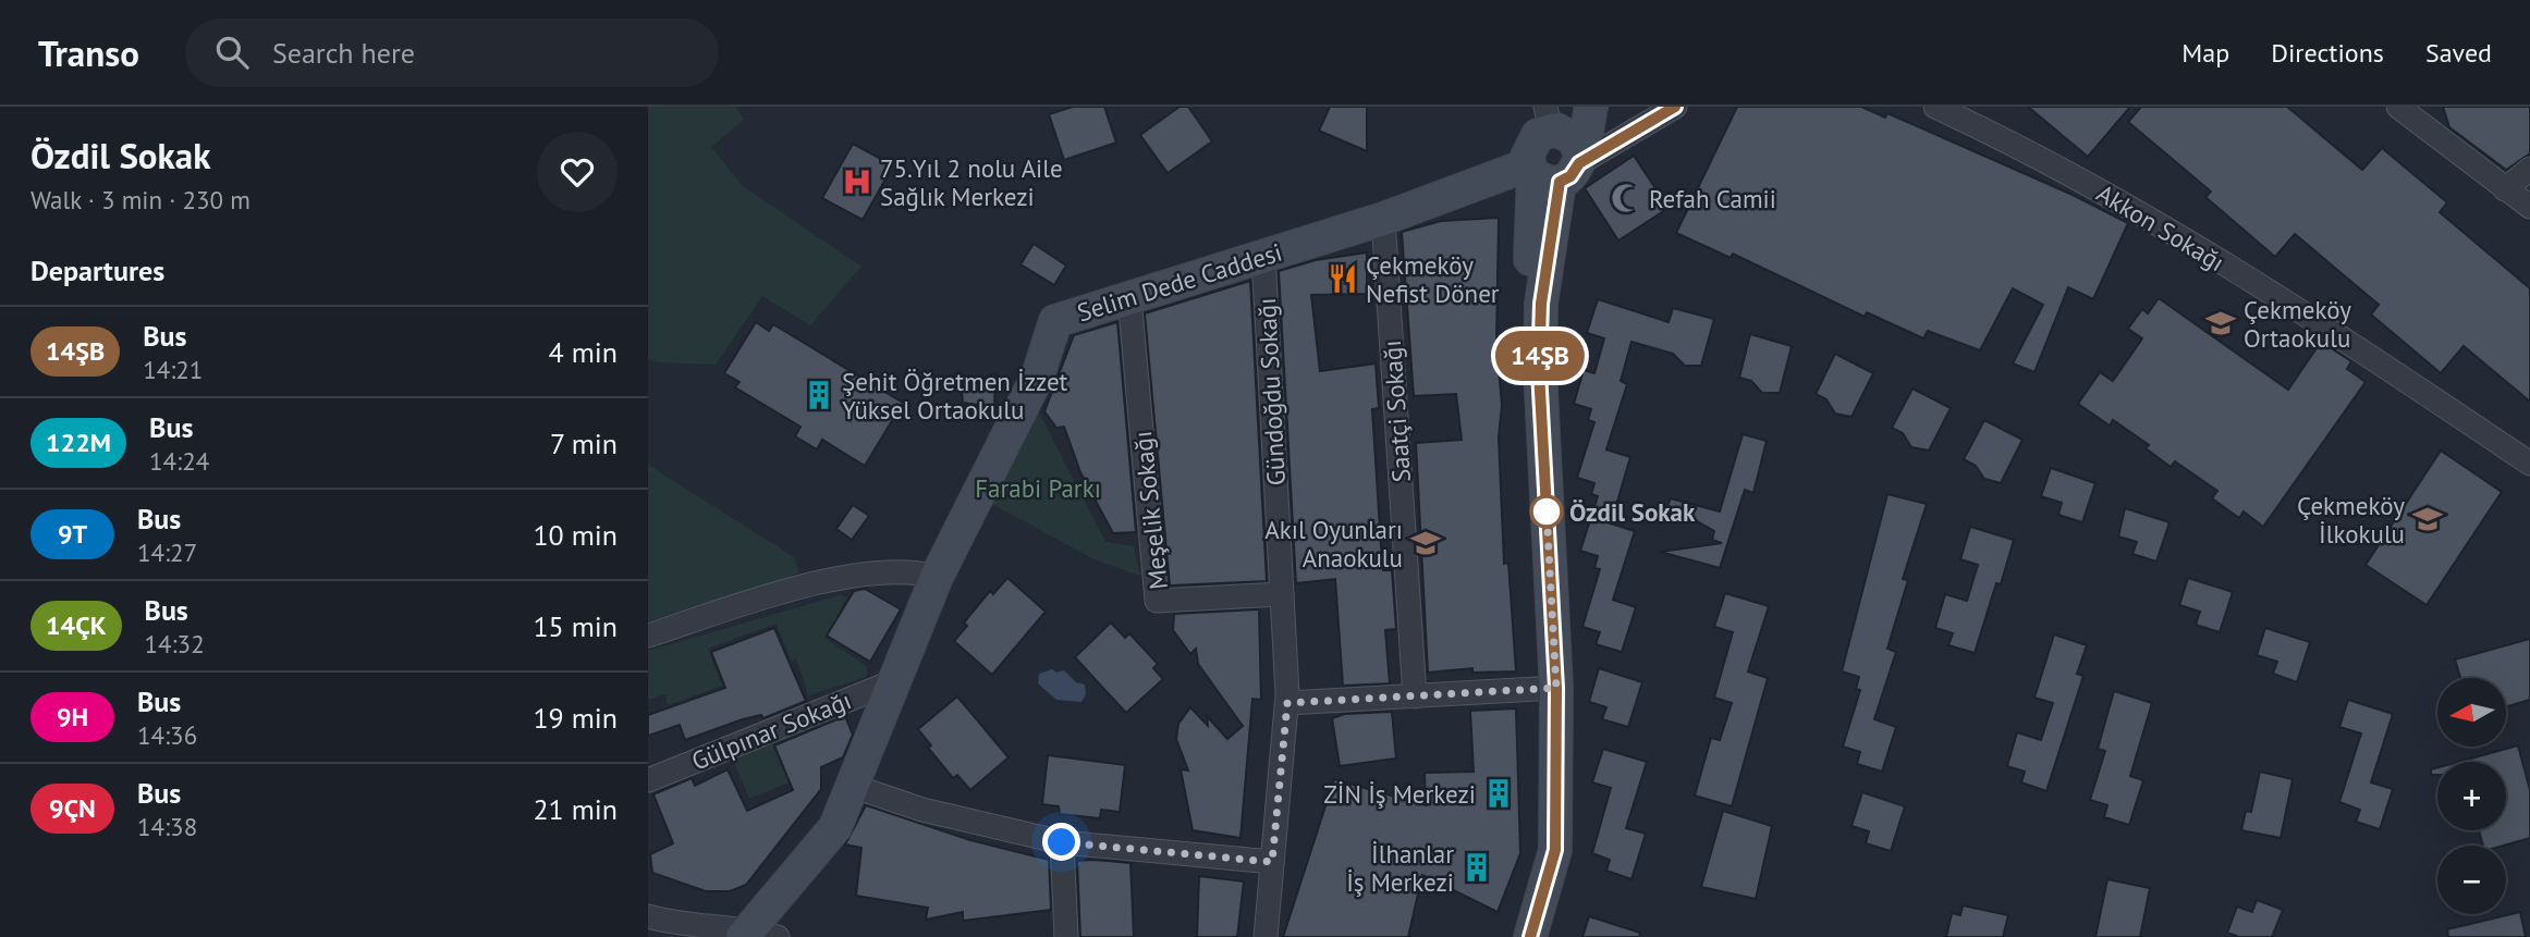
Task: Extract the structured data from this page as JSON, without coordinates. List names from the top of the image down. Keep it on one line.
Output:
{"streets":{"street":["Akkon Sokağı","Selim Dede Caddesi","Gündoğdu Sokağı","Saatçi Sokağı","Meşelik Sokağı","Gülpınar Sokağı"]},"crossings":[["Selim Dede Caddesi","Gündoğdu Sokağı"],["Selim Dede Caddesi","Saatçi Sokağı"],["Selim Dede Caddesi","Meşelik Sokağı"],["Selim Dede Caddesi","Gülpınar Sokağı"],["Gündoğdu Sokağı","Meşelik Sokağı"]],"parks":["Farabi Parkı"],"places":{"hospital":["75.Yıl 2 nolu Aile Sağlık Merkezi"],"mosque":["Refah Camii"],"restaurant":["Çekmeköy Nefist Döner"],"school or university":["Çekmeköy Ortaokulu","Çekmeköy İlkokulu","Akıl Oyunları Anaokulu"],"building":["Şehit Öğretmen İzzet Yüksel Ortaokulu","ZİN İş Merkezi","İlhanlar İş Merkezi"],"other":["Özdil Sokak"]},"lines":["bus line 14ŞB"],"north":"left","page":{"header":"Transo","search":"Search here","nav":["Map","Directions","Saved"],"heading":[["Özdil Sokak","Walk · 3 min · 230 m"],"Departures"],"on_map":"14ŞB","list":[{"mark":"14ŞB","name":"Bus","note":"14:21","value":"4 min"},{"mark":"122M","name":"Bus","note":"14:24","value":"7 min"},{"mark":"9T","name":"Bus","note":"14:27","value":"10 min"},{"mark":"14ÇK","name":"Bus","note":"14:32","value":"15 min"},{"mark":"9H","name":"Bus","note":"14:36","value":"19 min"},{"mark":"9ÇN","name":"Bus","note":"14:38","value":"21 min"}],"map_buttons":["+","−"]}}
